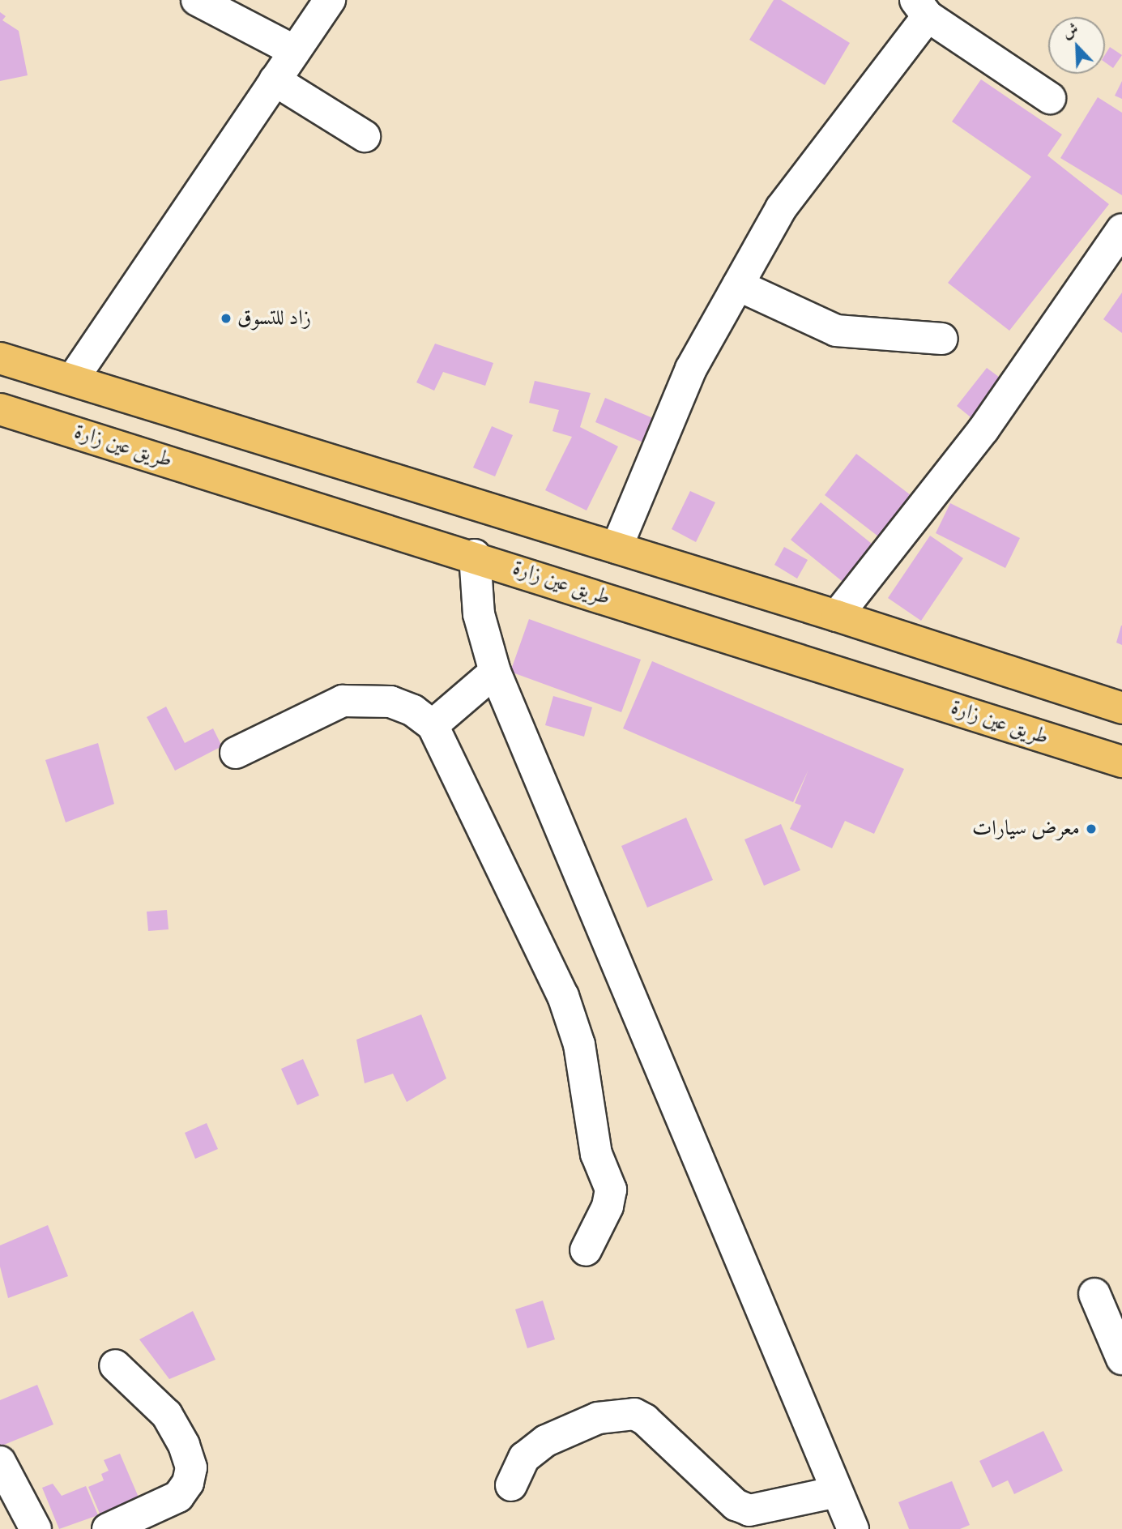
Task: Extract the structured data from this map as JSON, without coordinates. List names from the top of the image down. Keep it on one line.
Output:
{"streets":{"main road":["طريق عين زارة"]},"places":["زاد للتسوق","معرض سيارات"],"north":"top left"}
